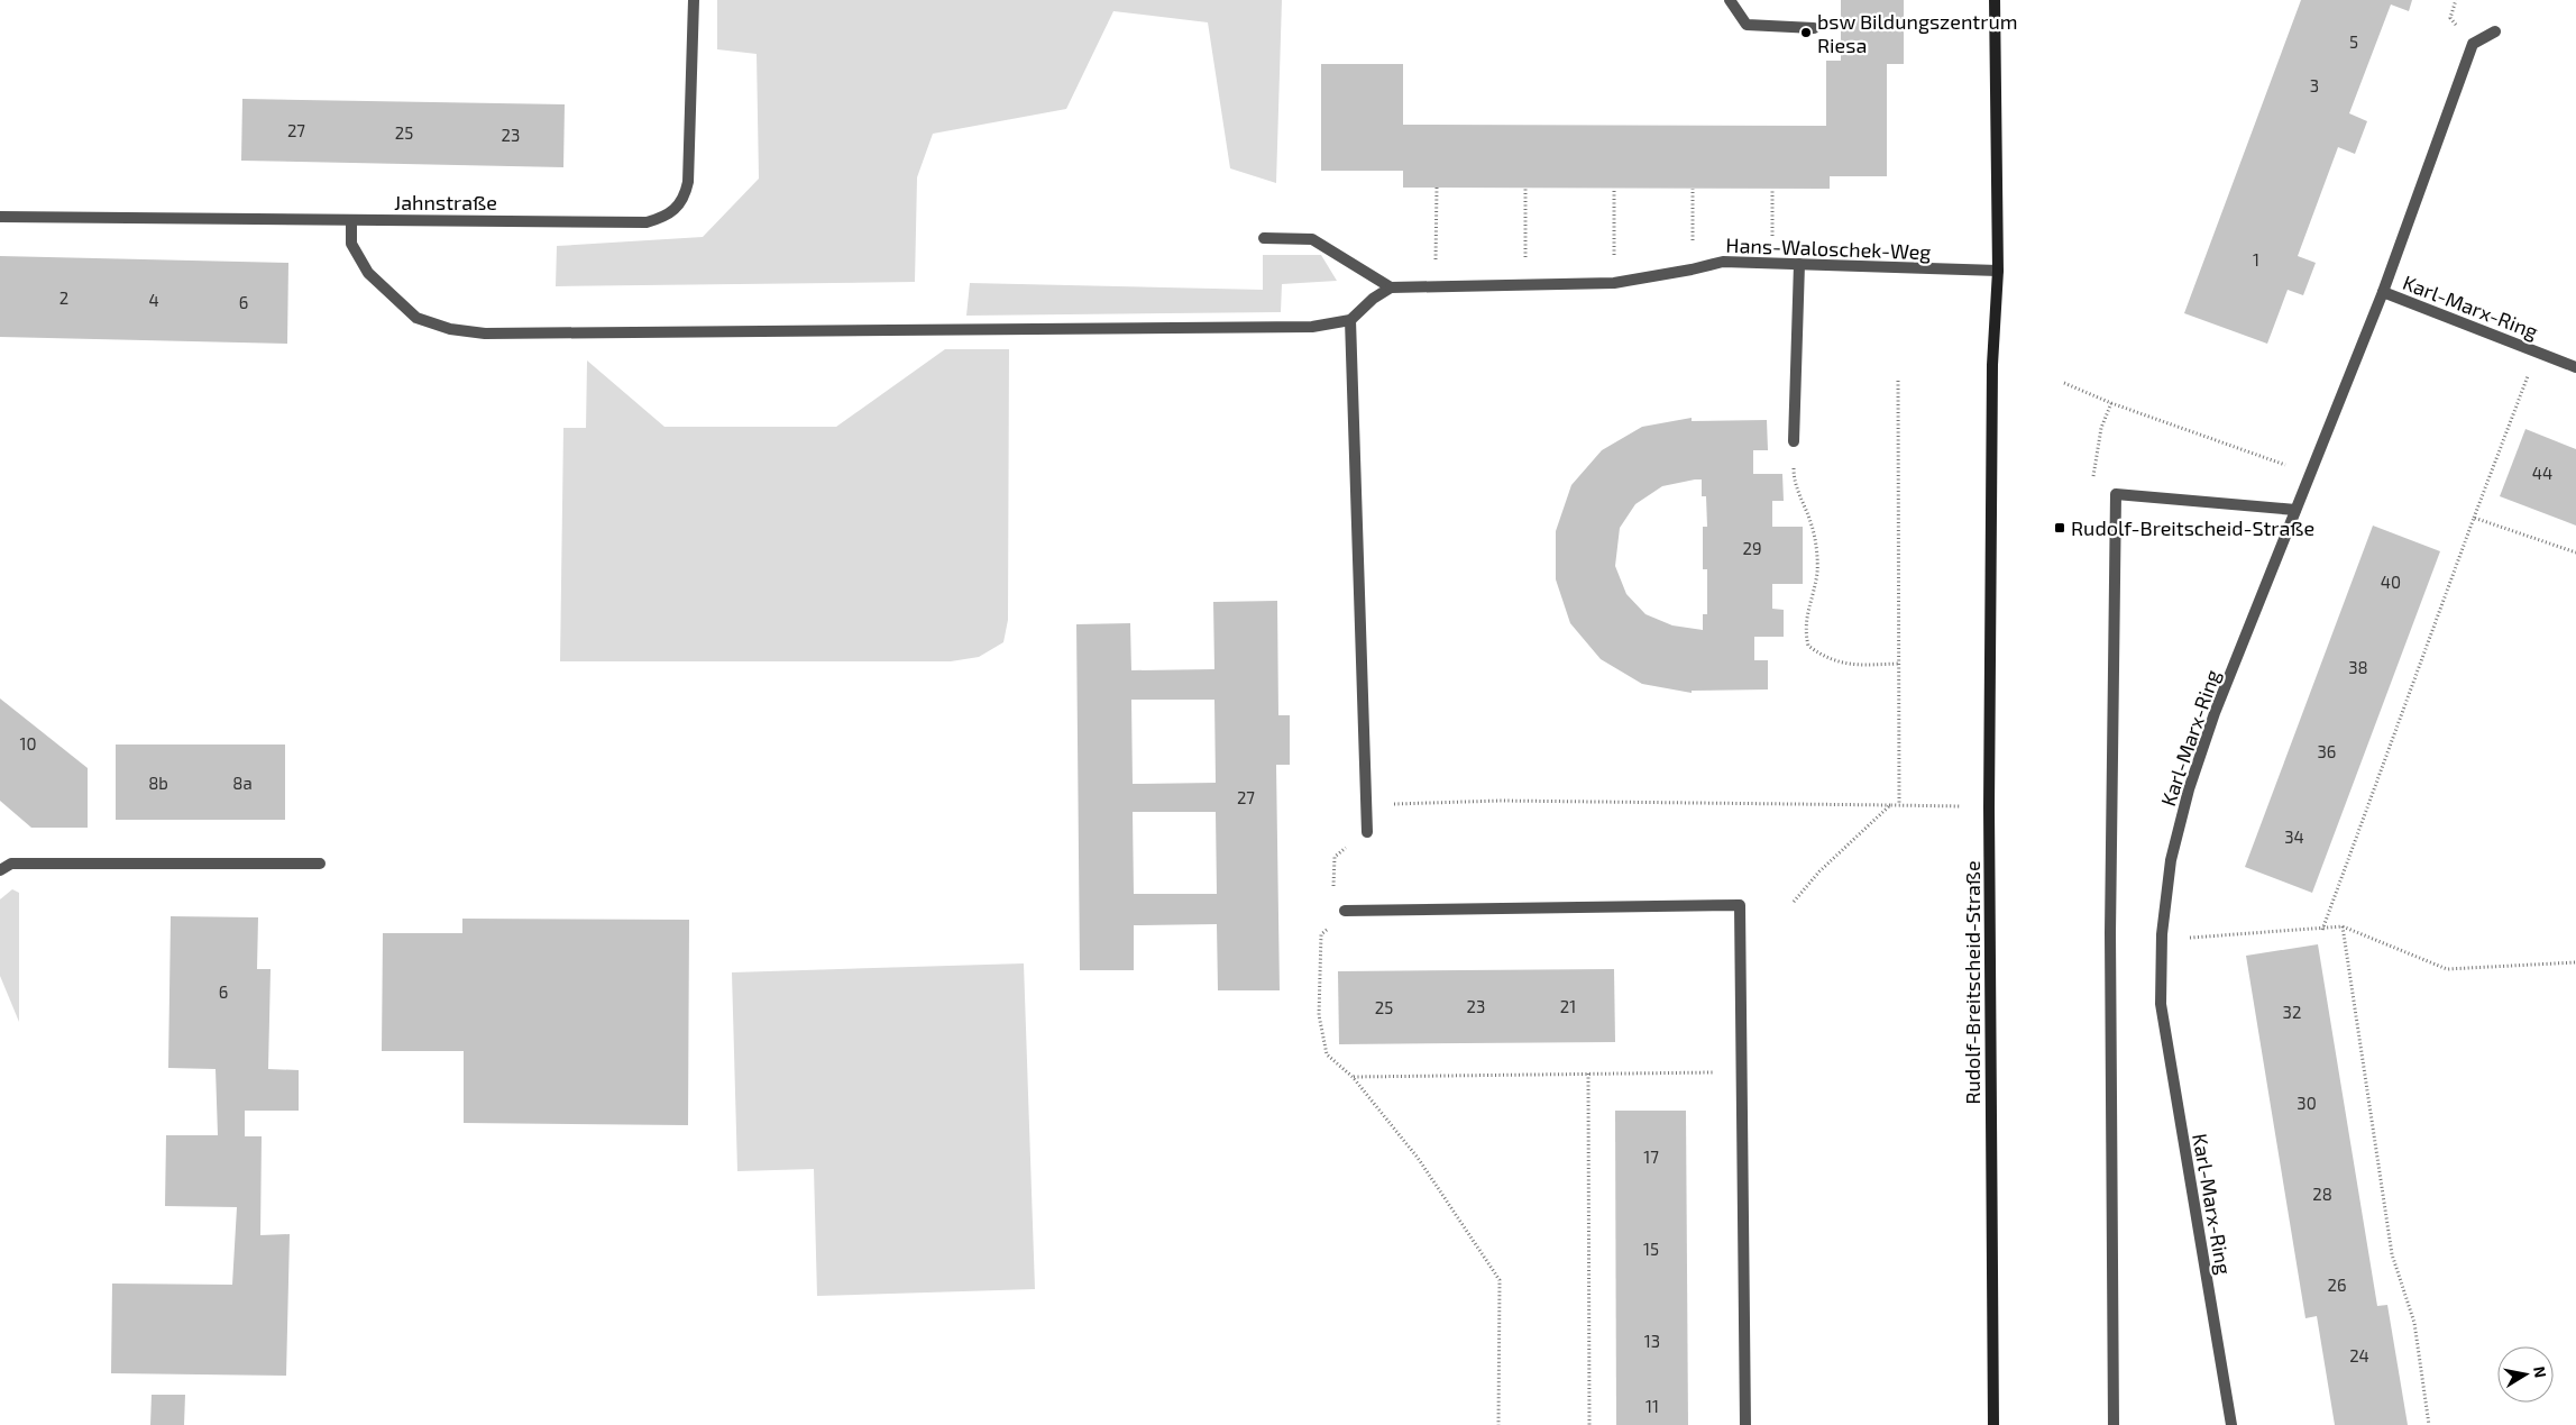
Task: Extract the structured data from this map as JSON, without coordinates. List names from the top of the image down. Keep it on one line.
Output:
{"streets":{"main road":["Rudolf-Breitscheid-Straße"],"street":["Jahnstraße","Hans-Waloschek-Weg","Karl-Marx-Ring"]},"crossings":[["Hans-Waloschek-Weg","Rudolf-Breitscheid-Straße"]],"places":{"other":["bsw Bildungszentrum Riesa"],"transit":["Rudolf-Breitscheid-Straße"]},"house_numbers":["5","3","27","25","23","1","2","4","6","44","29","40","38","10","36","8b","8a","27","34","6","23","21","25","32","30","17","28","15","26","13","24","11"],"north":"right"}
